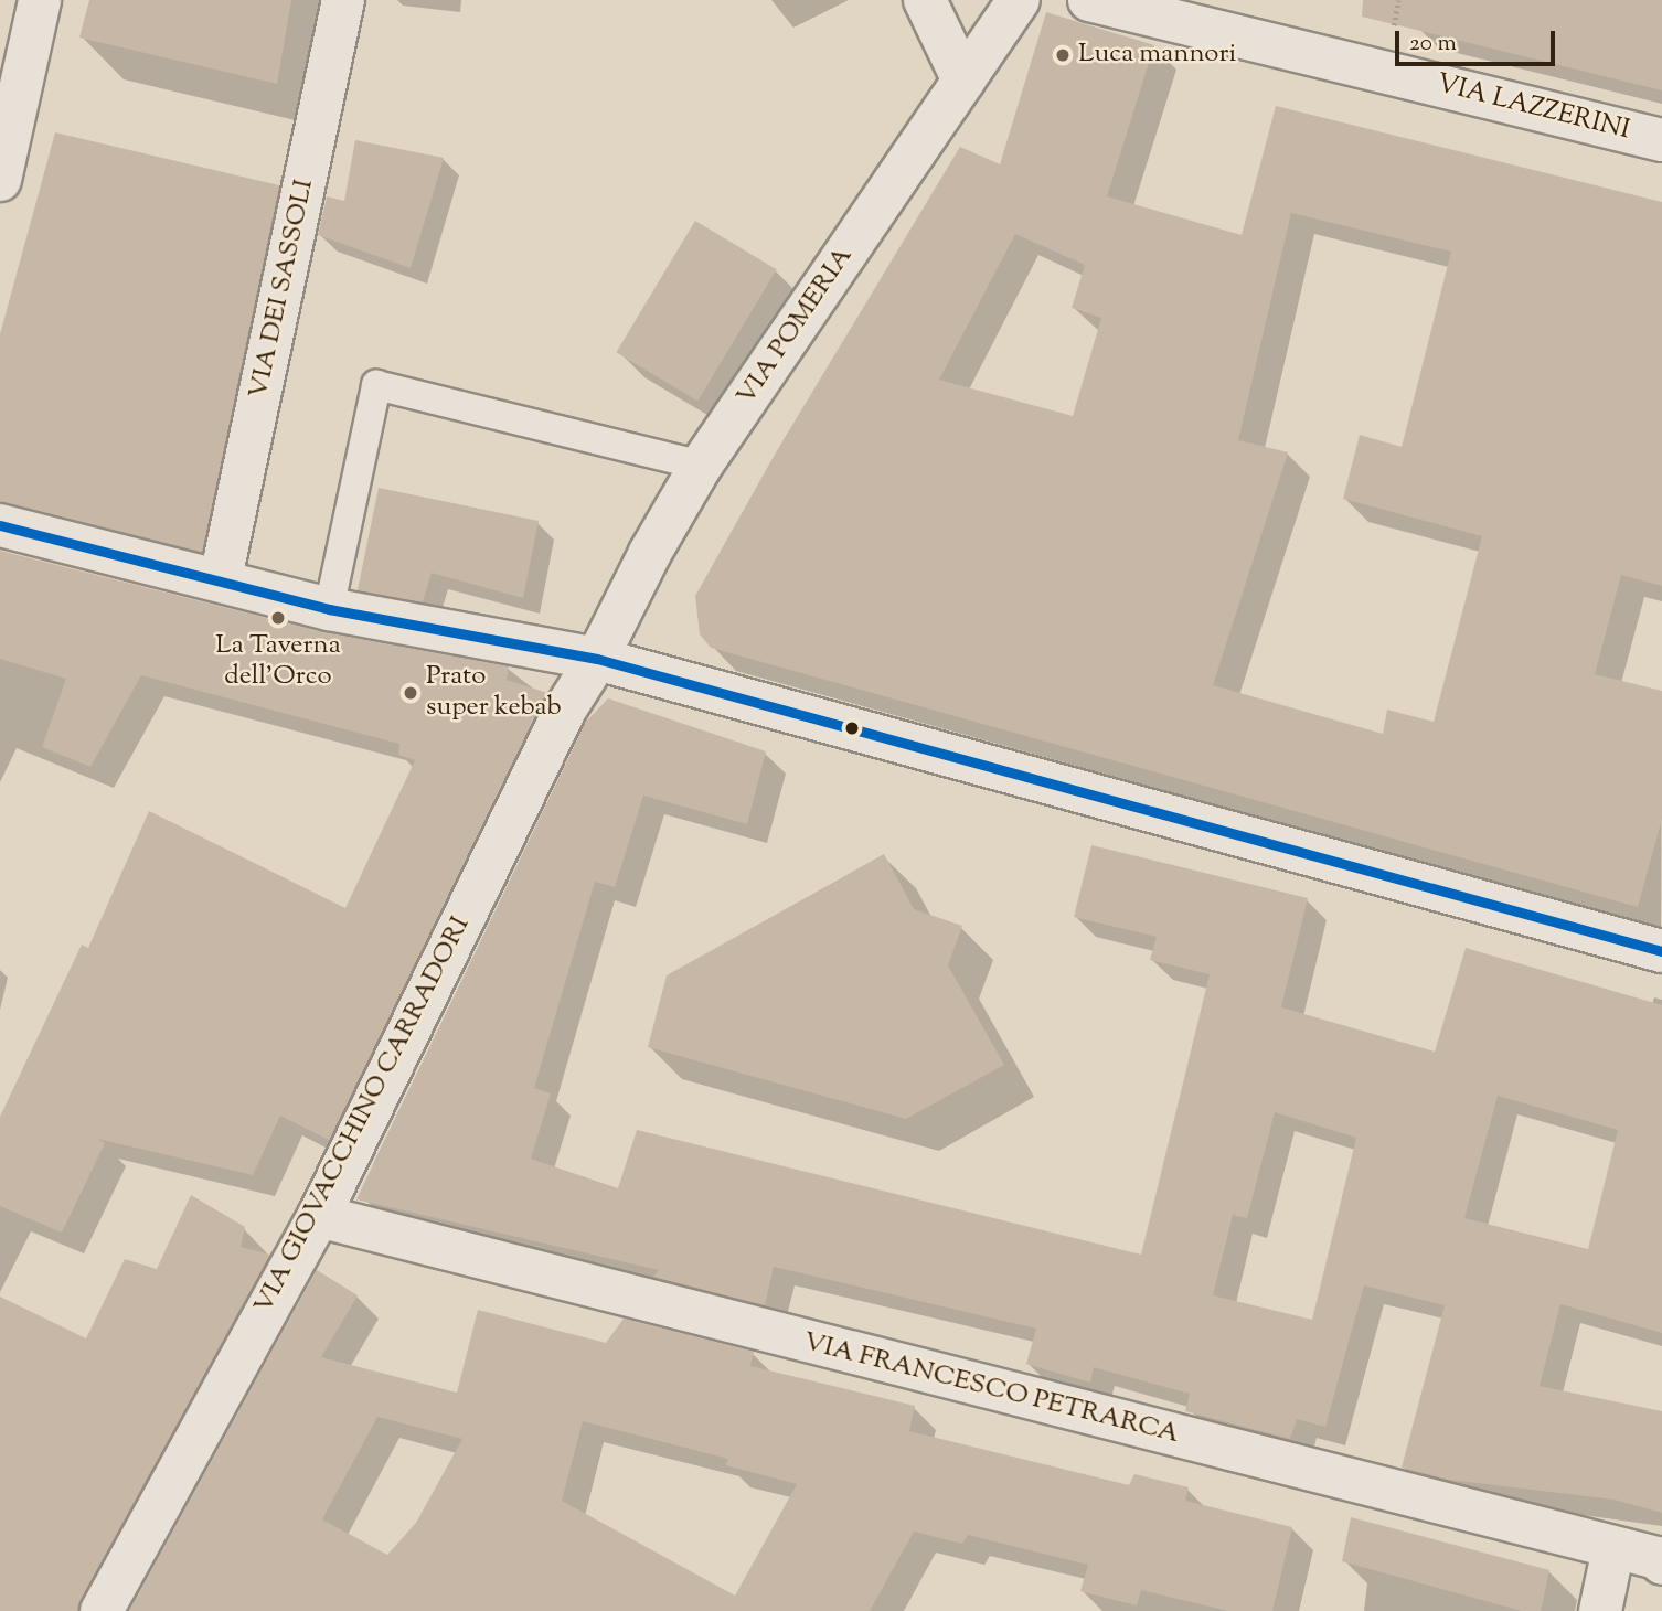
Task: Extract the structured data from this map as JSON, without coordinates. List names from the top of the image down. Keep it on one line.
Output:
{"streets":{"street":["VIA LAZZERINI","VIA DEI SASSOLI","VIA POMERIA","VIA GIOVACCHINO CARRADORI","VIA FRANCESCO PETRARCA"]},"crossings":[["VIA POMERIA","VIA GIOVACCHINO CARRADORI"],["VIA GIOVACCHINO CARRADORI","VIA FRANCESCO PETRARCA"]],"places":["Luca mannori","La Taverna dell'Orco","Prato super kebab"],"scale_bar":"20 m"}
